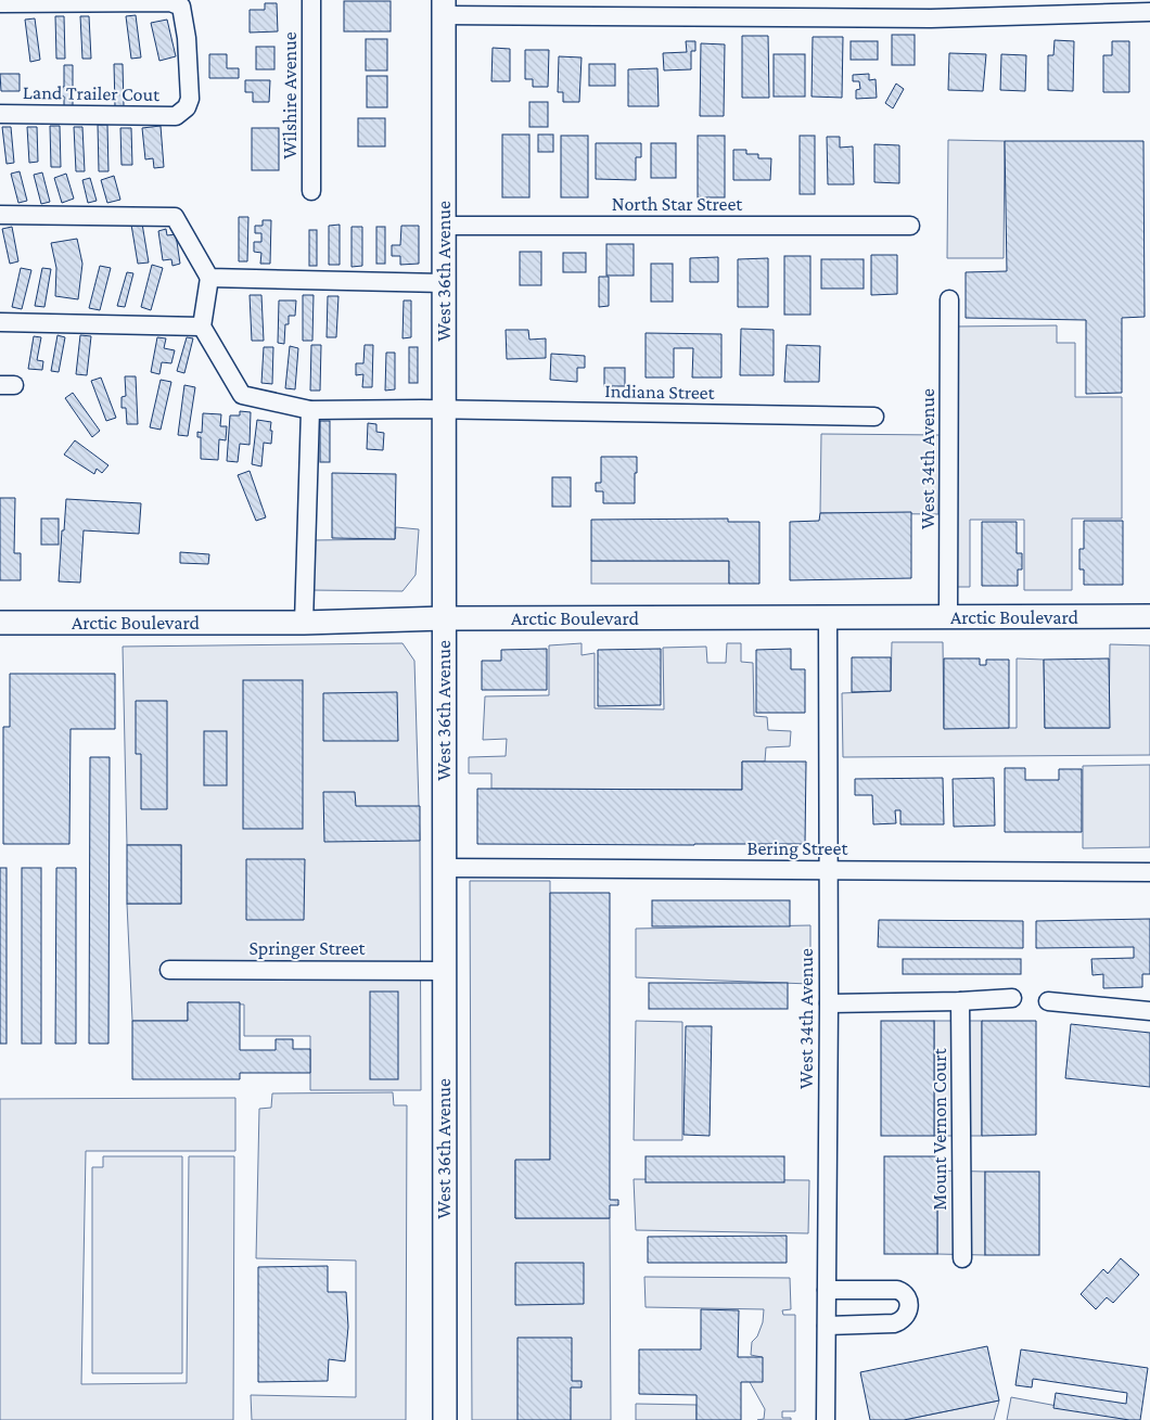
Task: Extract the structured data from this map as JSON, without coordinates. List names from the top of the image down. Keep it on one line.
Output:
{"streets":{"main road":["West 36th Avenue","Arctic Boulevard"],"street":["Land Trailer Cout","Wilshire Avenue","North Star Street","Indiana Street","West 34th Avenue","Bering Street","Springer Street","Mount Vernon Court"]},"crossings":[["North Star Street","West 36th Avenue"],["West 36th Avenue","Indiana Street"],["West 36th Avenue","Arctic Boulevard"],["West 36th Avenue","Bering Street"],["West 36th Avenue","Springer Street"],["West 34th Avenue","Arctic Boulevard"],["West 34th Avenue","Bering Street"]]}
